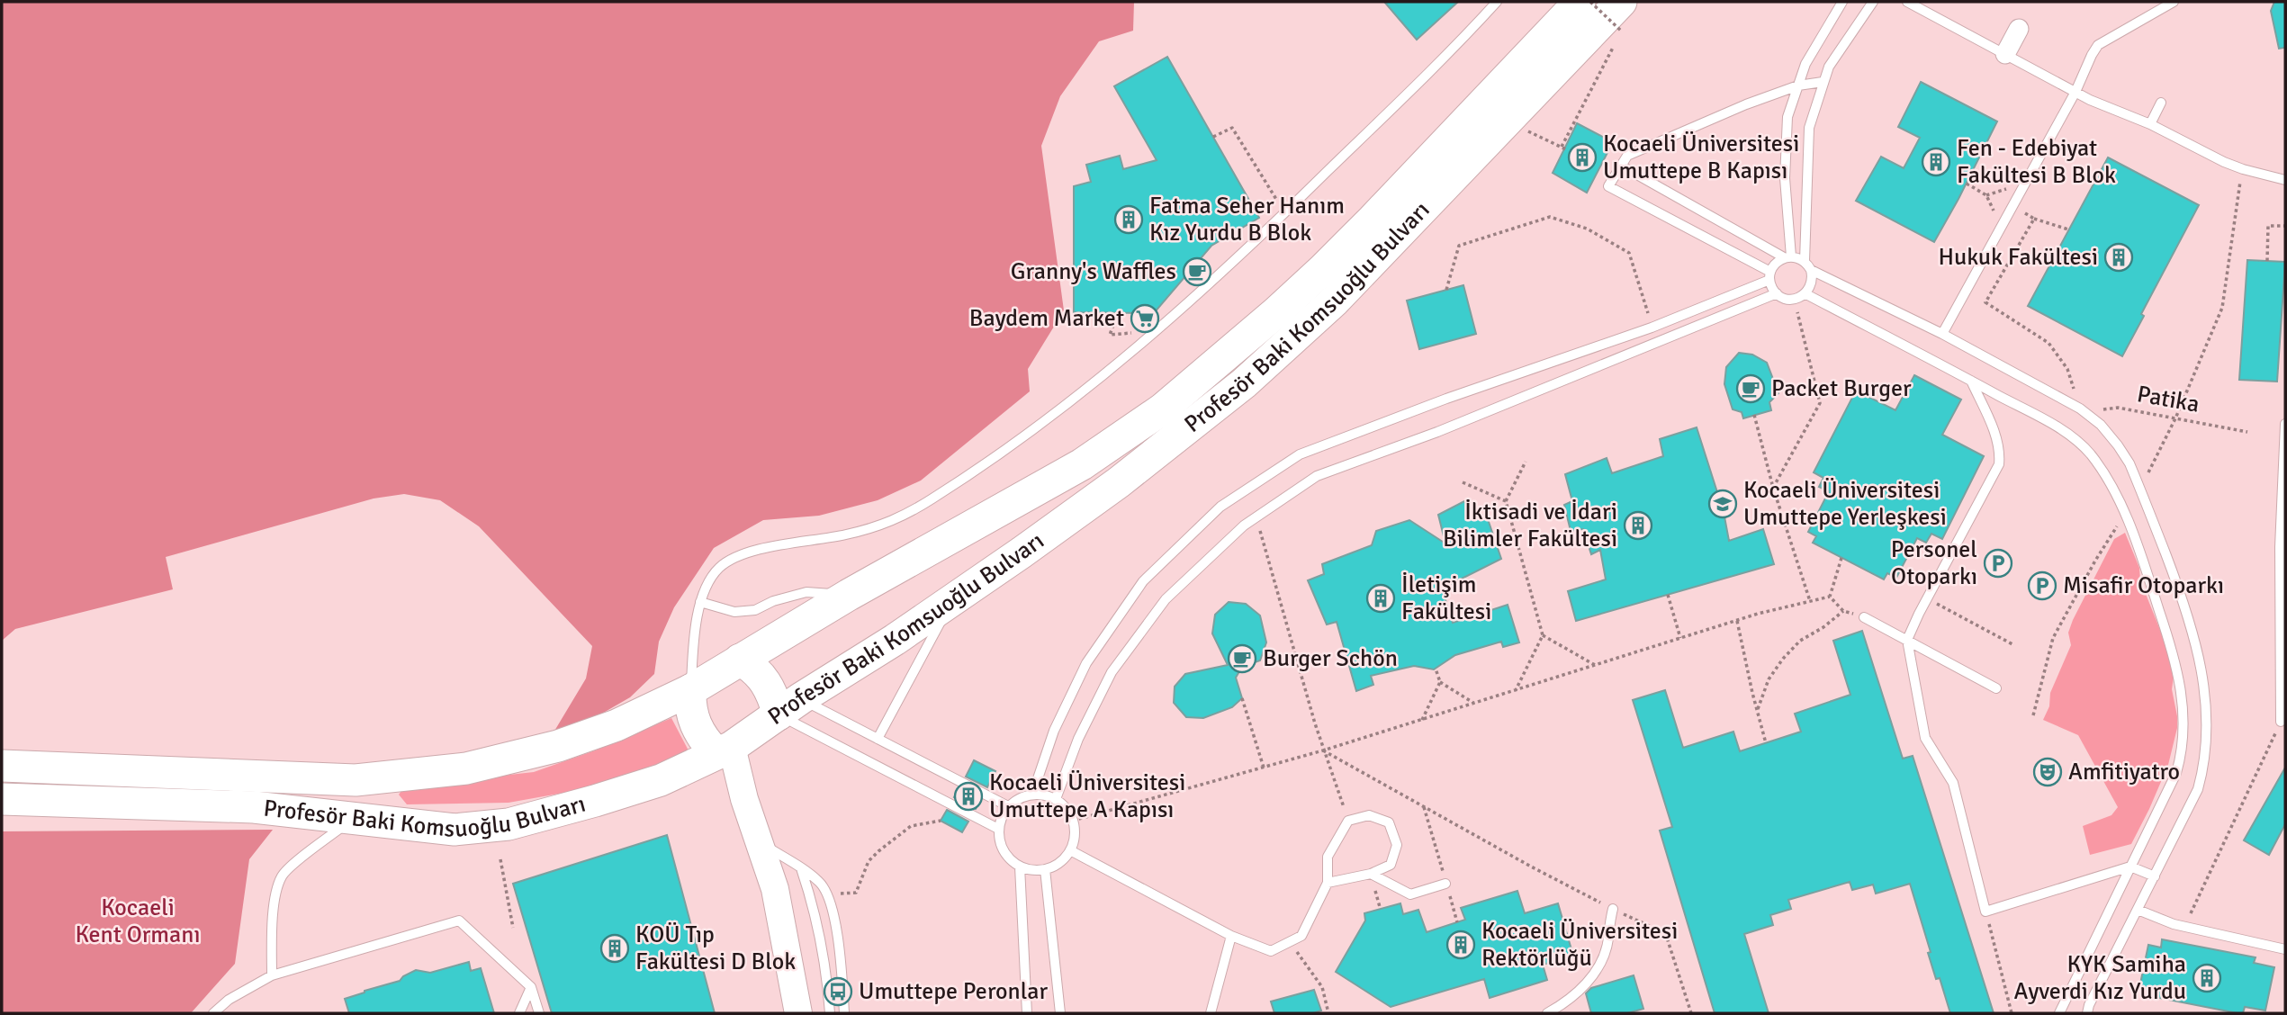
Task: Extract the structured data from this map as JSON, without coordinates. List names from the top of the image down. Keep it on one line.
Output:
{"streets":{"highway":["Profesör Baki Komsuoğlu Bulvarı"],"path":["Patika"]},"parks":["Kocaeli Kent Ormanı"],"places":{"building":["Kocaeli Üniversitesi Umuttepe B Kapısı","Fen - Edebiyat Fakültesi B Blok","Fatma Seher Hanım Kız Yurdu B Blok","Hukuk Fakültesi","İktisadi ve İdari Bilimler Fakültesi","İletişim Fakültesi","Kocaeli Üniversitesi Umuttepe A Kapısı","Kocaeli Üniversitesi Rektörlüğü","KOÜ Tıp Fakültesi D Blok","KYK Samiha Ayverdi Kız Yurdu"],"cafe":["Granny's Waffles","Packet Burger","Burger Schön"],"supermarket":["Baydem Market"],"school or university":["Kocaeli Üniversitesi Umuttepe Yerleşkesi"],"parking":["Personel Otoparkı","Misafir Otoparkı"],"theatre":["Amfitiyatro"],"bus stop":["Umuttepe Peronlar"]}}
